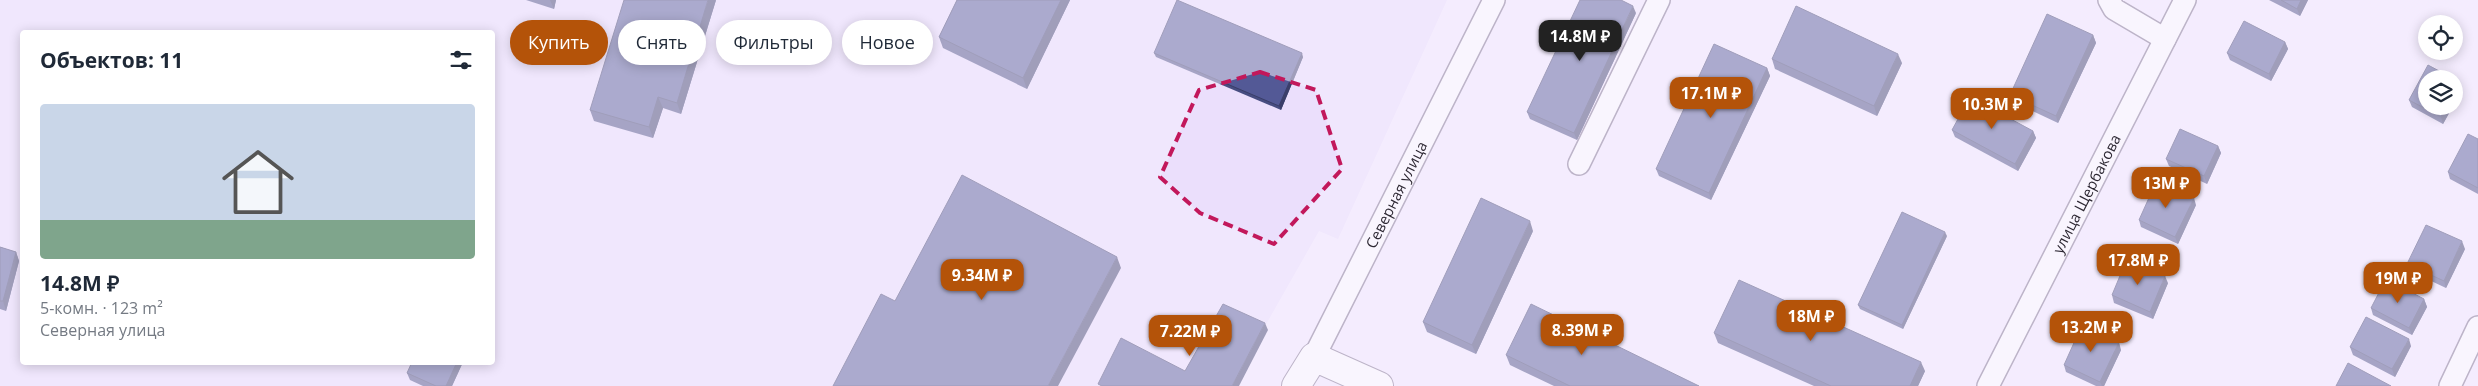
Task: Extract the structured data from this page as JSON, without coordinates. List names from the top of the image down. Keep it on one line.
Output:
{"streets":{"street":["улица Щербакова","Северная улица"]},"page":{"price":["14.8M ₽","17.1M ₽","10.3M ₽","13M ₽","17.8M ₽","9.34M ₽","19M ₽","18M ₽","13.2M ₽","8.39M ₽","7.22M ₽"],"chip":["Купить","Снять","Фильтры","Новое"],"heading":"Объектов: 11","list":[{"name":"14.8M ₽","note":"5-комн. · 123 m² · Северная улица"}]}}
